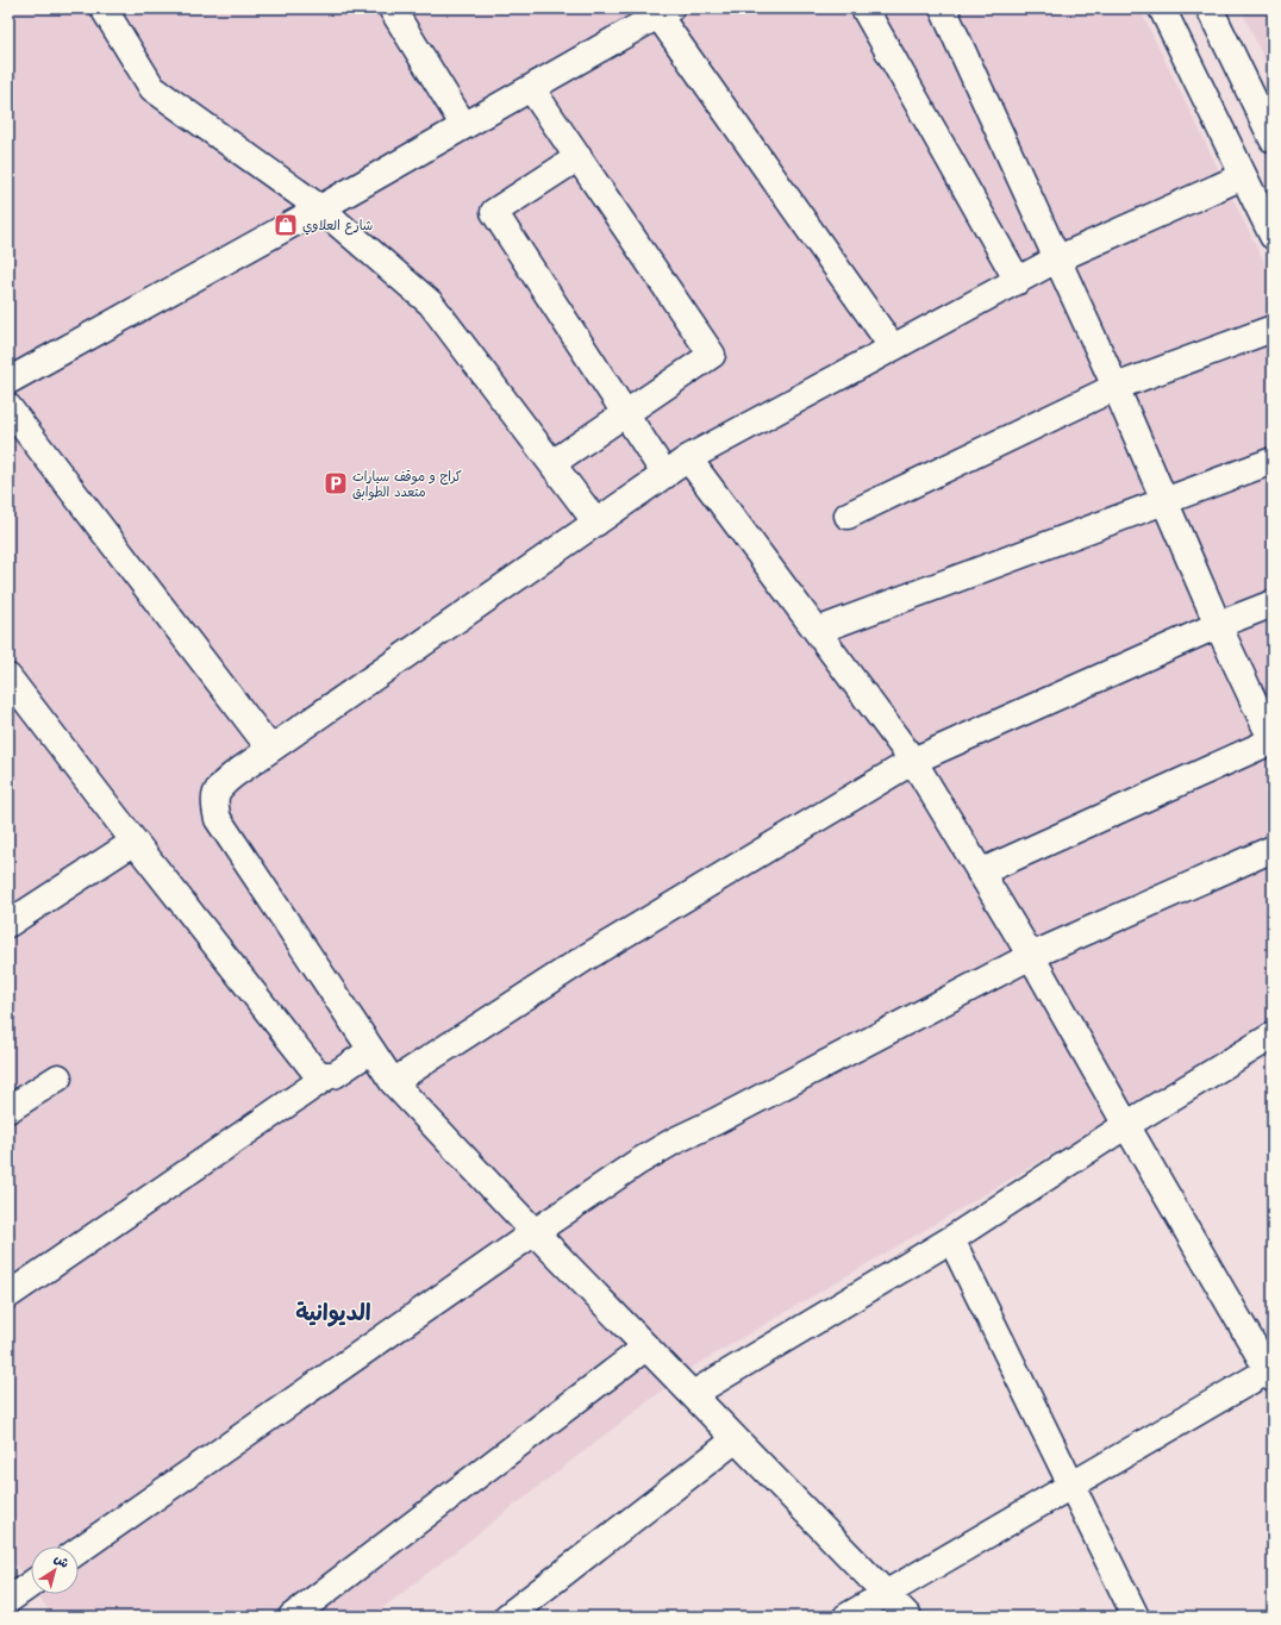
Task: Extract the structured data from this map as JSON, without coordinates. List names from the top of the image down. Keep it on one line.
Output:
{"districts":["الديوانية"],"places":{"shop":["شارع العلاوي"],"parking":["كراج و موقف سيارات متعدد الطوابق"]},"north":"top right"}
